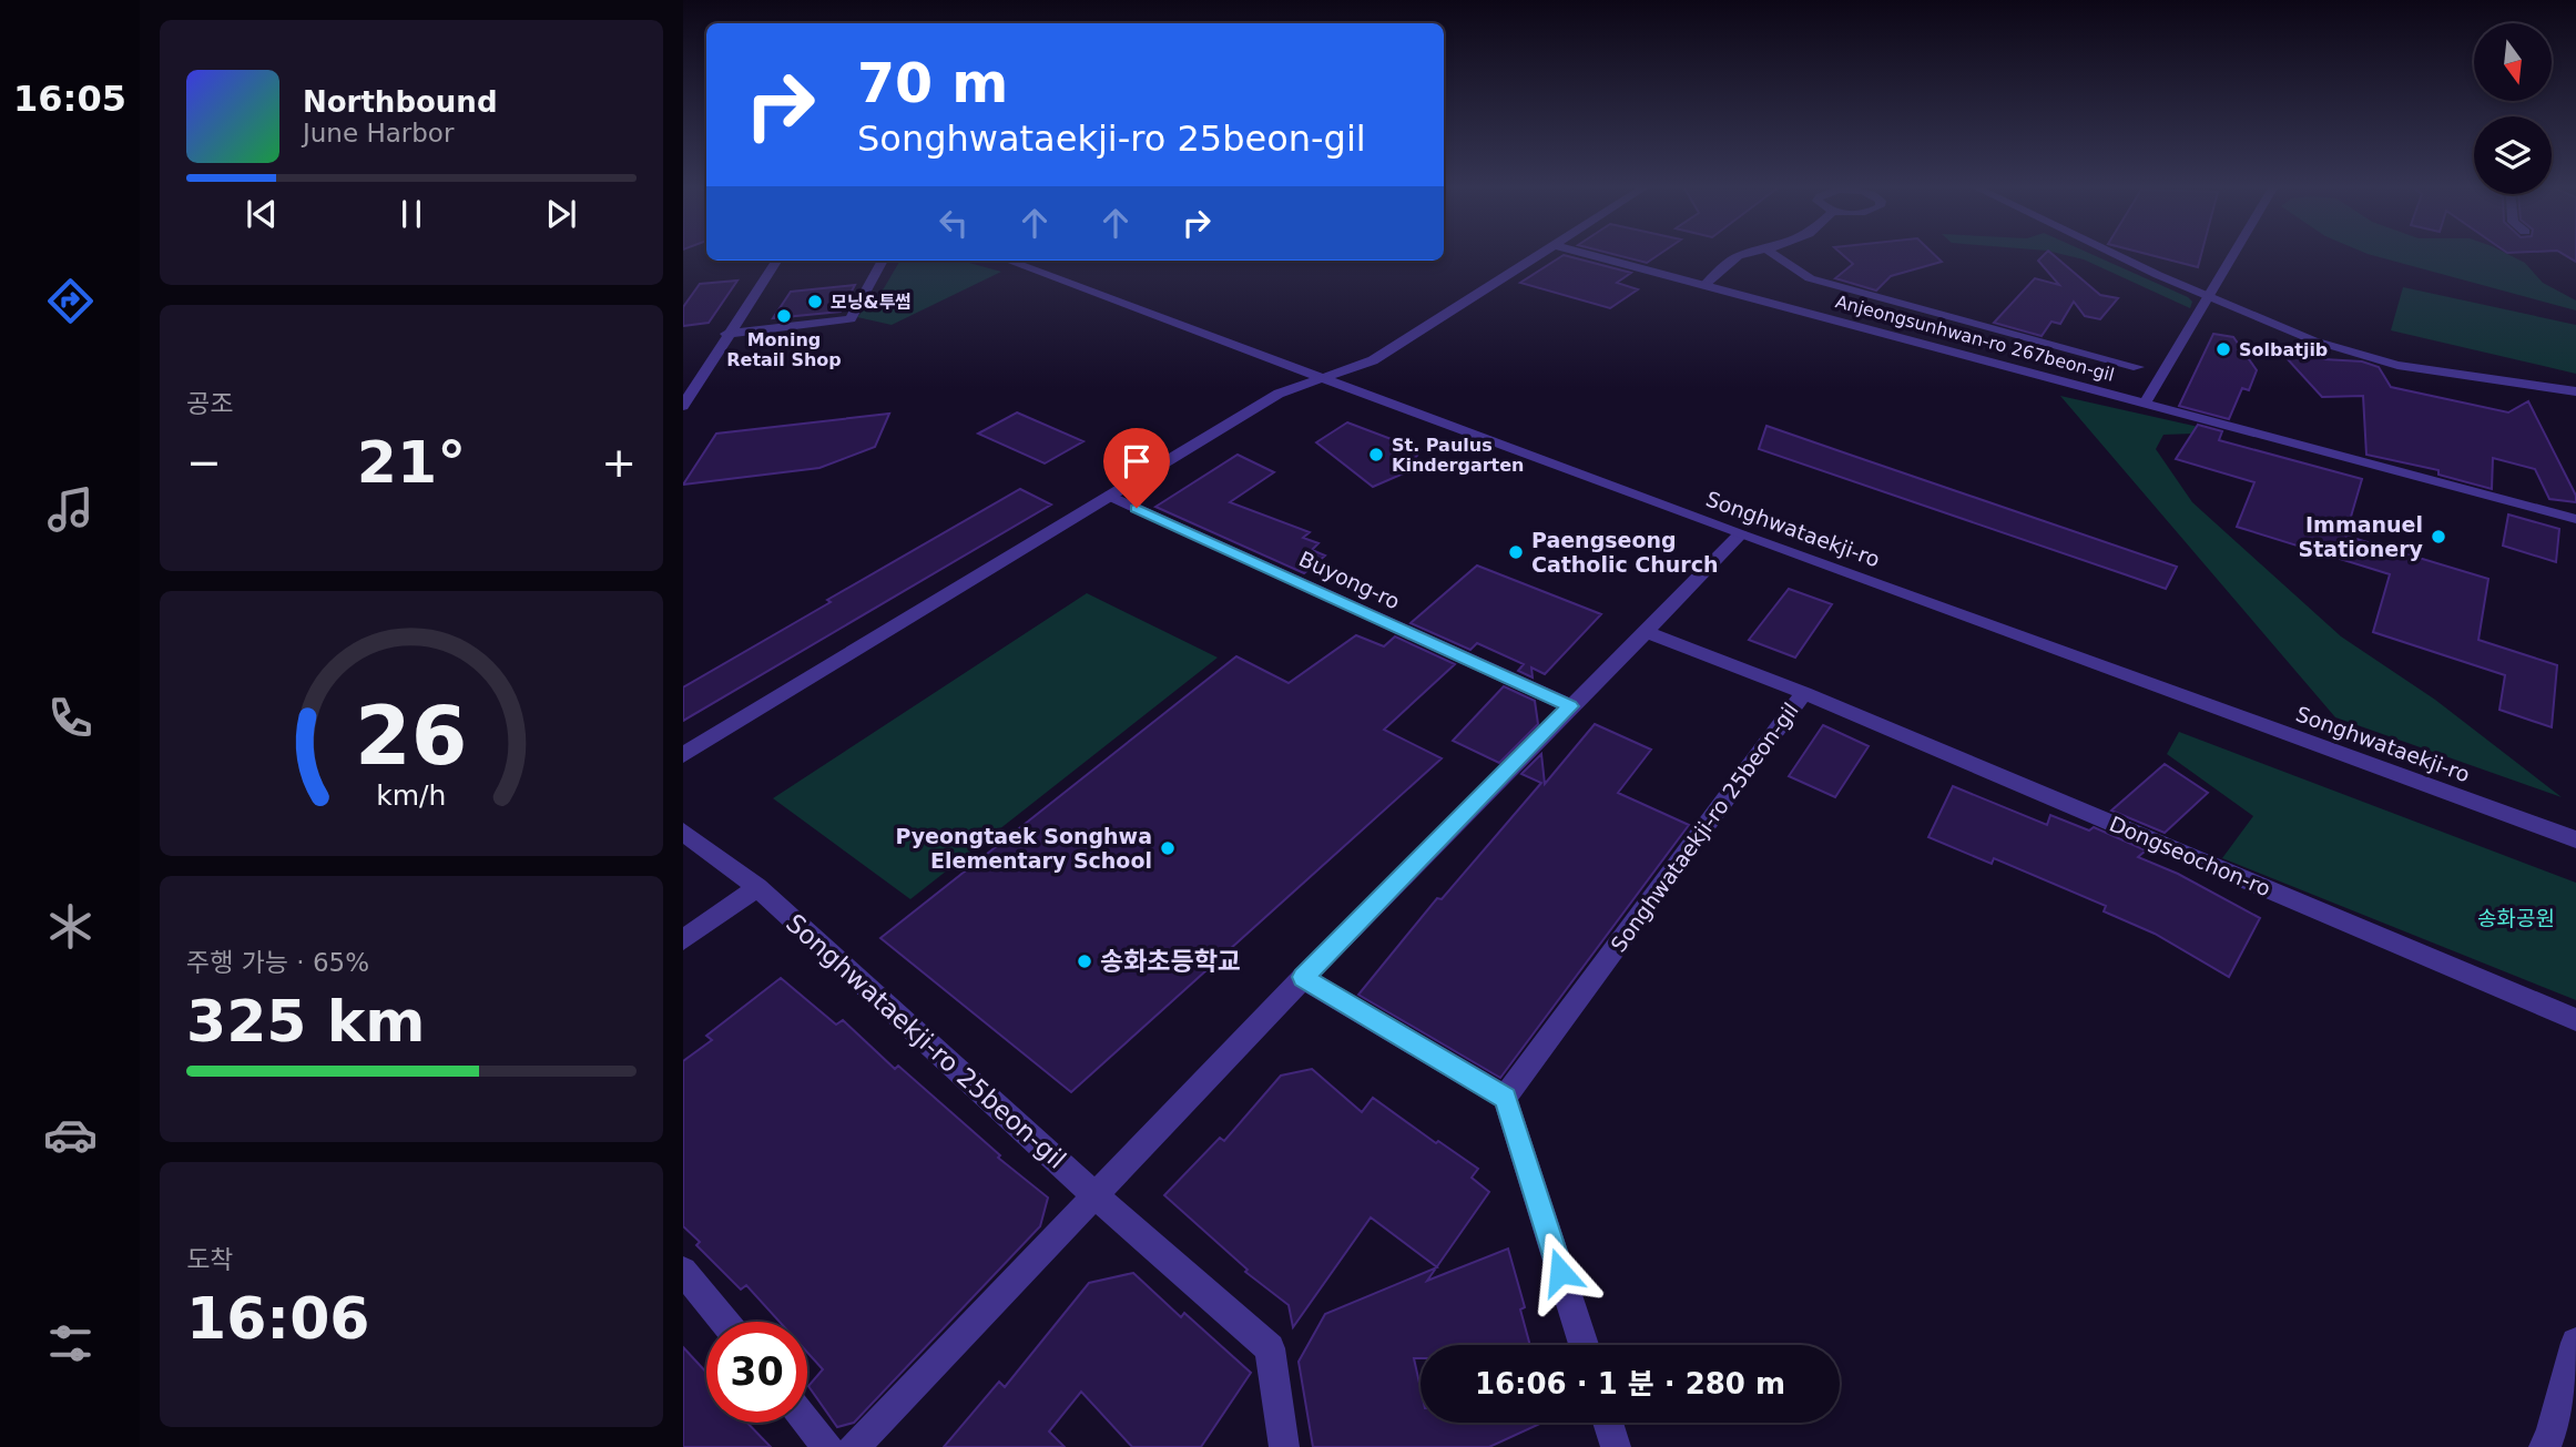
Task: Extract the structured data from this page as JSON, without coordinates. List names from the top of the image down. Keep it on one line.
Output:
{"streets":{"street":["Anjeongsunhwan-ro 267beon-gil","Songhwataekji-ro","Buyong-ro","Songhwataekji-ro 25beon-gil","Dongseochon-ro"]},"crossings":[["Songhwataekji-ro 25beon-gil","Dongseochon-ro"]],"parks":["송화공원"],"places":["모닝&투썸","Moning Retail Shop","Solbatjib","St. Paulus Kindergarten","Immanuel Stationery","Paengseong Catholic Church","Pyeongtaek Songhwa Elementary School","송화초등학교"],"north":"bottom","page":{"tabs":"16:05","turn":["70 m","Songhwataekji-ro 25beon-gil"],"song":["Northbound","June Harbor"],"tile":["공조",["주행 가능 · 65%","325 km"],["도착","16:06"]],"heat":["−","21°","+"],"limit":"30","trip":"16:06 · 1 분 · 280 m","gauge":["26","km/h"]}}
